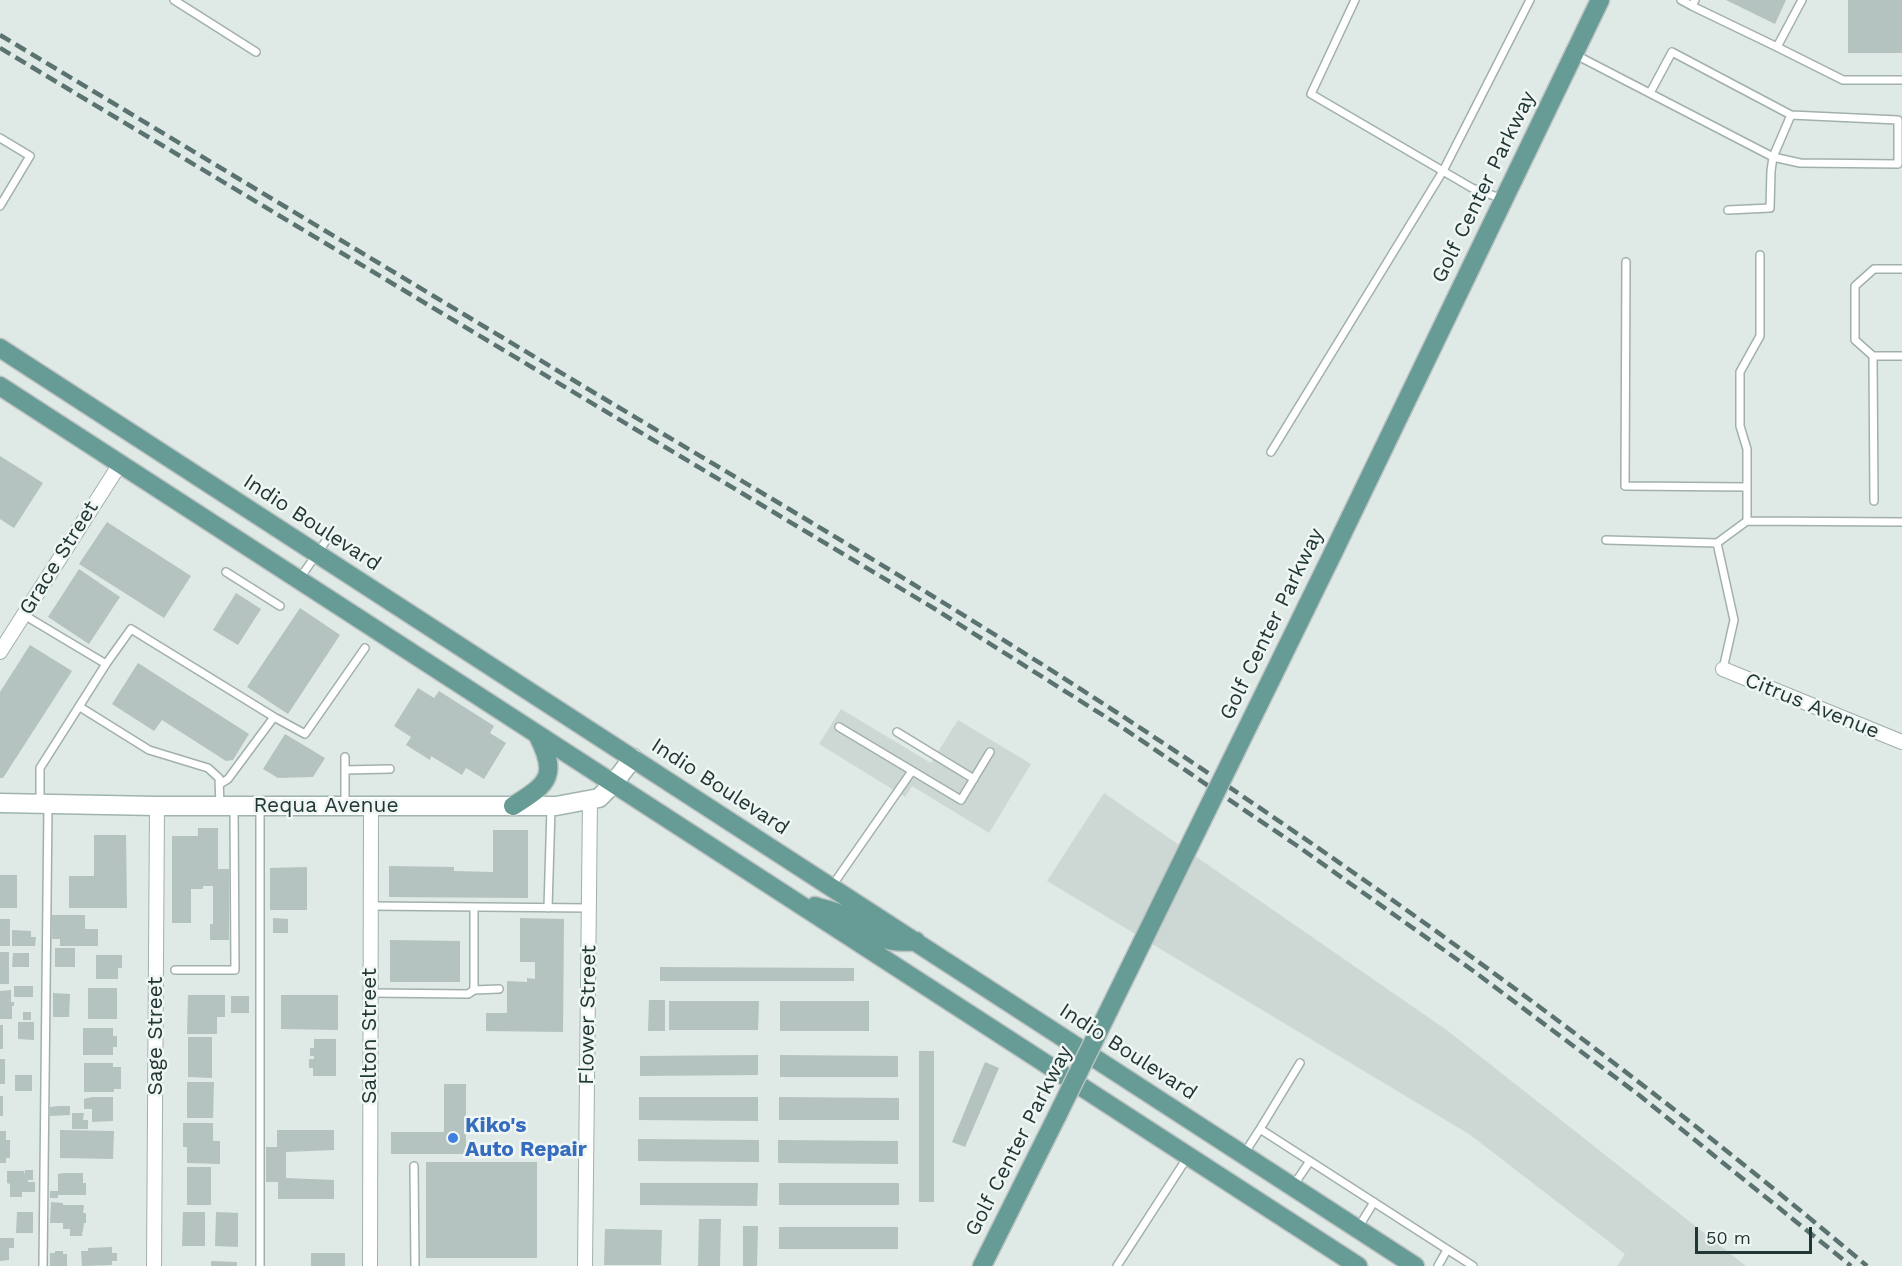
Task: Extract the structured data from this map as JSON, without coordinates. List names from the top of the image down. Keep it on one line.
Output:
{"streets":{"main road":["Golf Center Parkway","Indio Boulevard"],"street":["Grace Street","Citrus Avenue","Requa Avenue","Flower Street","Sage Street","Salton Street"]},"crossings":[["Indio Boulevard","Requa Avenue"],["Requa Avenue","Flower Street"],["Requa Avenue","Sage Street"],["Requa Avenue","Salton Street"]],"places":["Kiko's Auto Repair"],"scale_bar":"50 m"}
